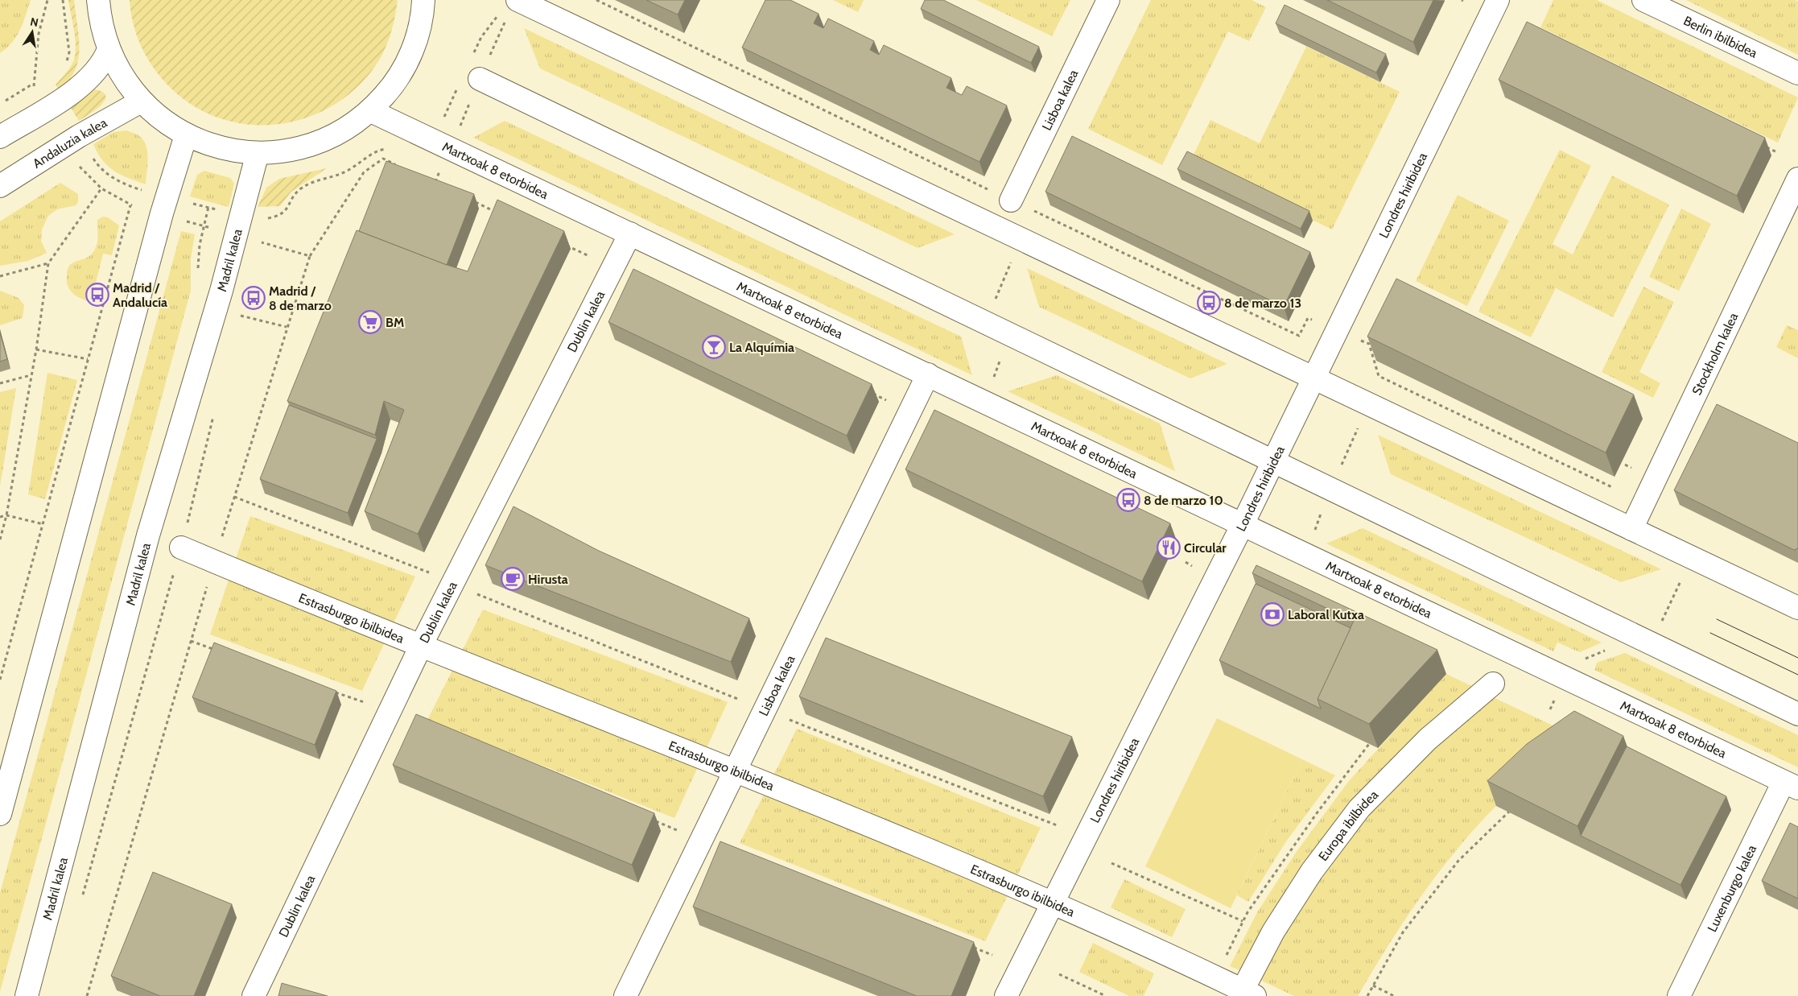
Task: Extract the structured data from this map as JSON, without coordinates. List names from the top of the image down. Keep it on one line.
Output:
{"streets":{"street":["Berlin ibilbidea","Lisboa kalea","Andaluzia kalea","Martxoak 8 etorbidea","Londres hiribidea","Madril kalea","Dublin kalea","Stockholm kalea","Estrasburgo ibilbidea","Europa ibilbidea","Luxenburgo kalea"]},"crossings":[["Lisboa kalea","Martxoak 8 etorbidea"],["Lisboa kalea","Estrasburgo ibilbidea"],["Martxoak 8 etorbidea","Londres hiribidea"],["Martxoak 8 etorbidea","Dublin kalea"],["Martxoak 8 etorbidea","Luxenburgo kalea"],["Londres hiribidea","Estrasburgo ibilbidea"],["Dublin kalea","Estrasburgo ibilbidea"],["Estrasburgo ibilbidea","Europa ibilbidea"]],"places":{"bus stop":["Madrid / Andalucía","Madrid / 8 de marzo","8 de marzo 13","8 de marzo 10"],"supermarket":["BM"],"bar":["La Alquímia"],"restaurant":["Circular"],"cafe":["Hirusta"],"bank":["Laboral Kutxa"]},"north":"top"}
